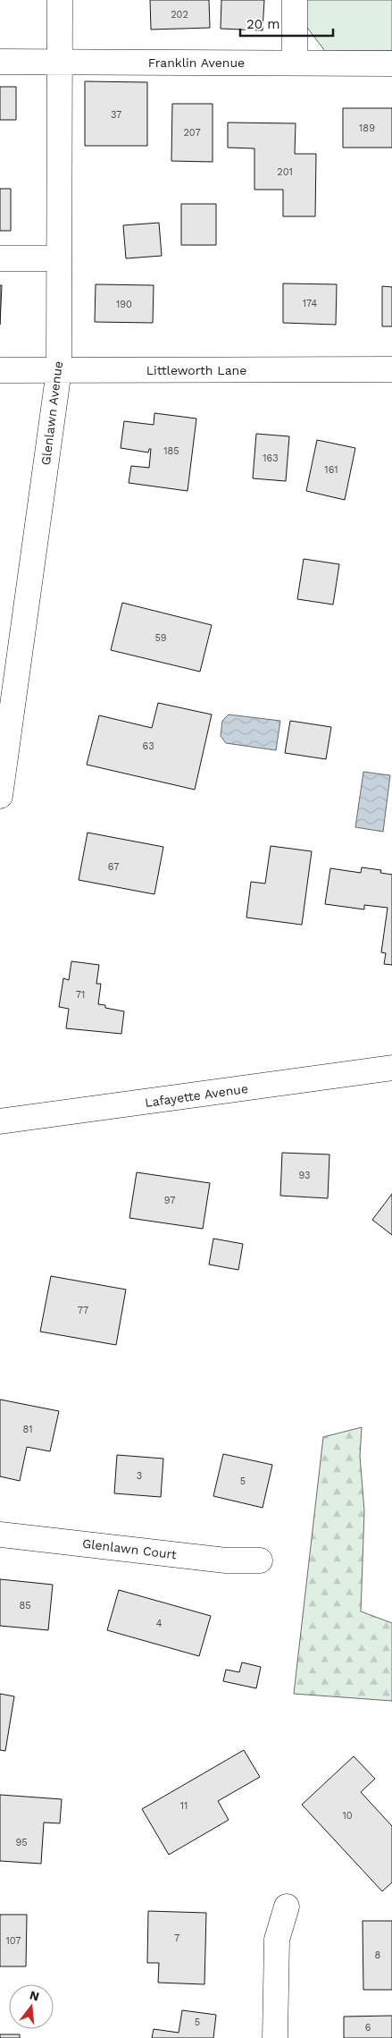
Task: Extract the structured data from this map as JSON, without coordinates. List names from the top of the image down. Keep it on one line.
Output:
{"streets":{"street":["Franklin Avenue","Littleworth Lane","Glenlawn Avenue","Lafayette Avenue","Glenlawn Court"]},"crossings":[["Franklin Avenue","Glenlawn Avenue"],["Littleworth Lane","Glenlawn Avenue"]],"house_numbers":["202","37","189","207","201","174","190","185","163","161","59","63","67","71","93","97","77","81","3","5","85","4","11","10","95","7","107","8","5","6"],"scale_bar":"20 m","north":"top"}
